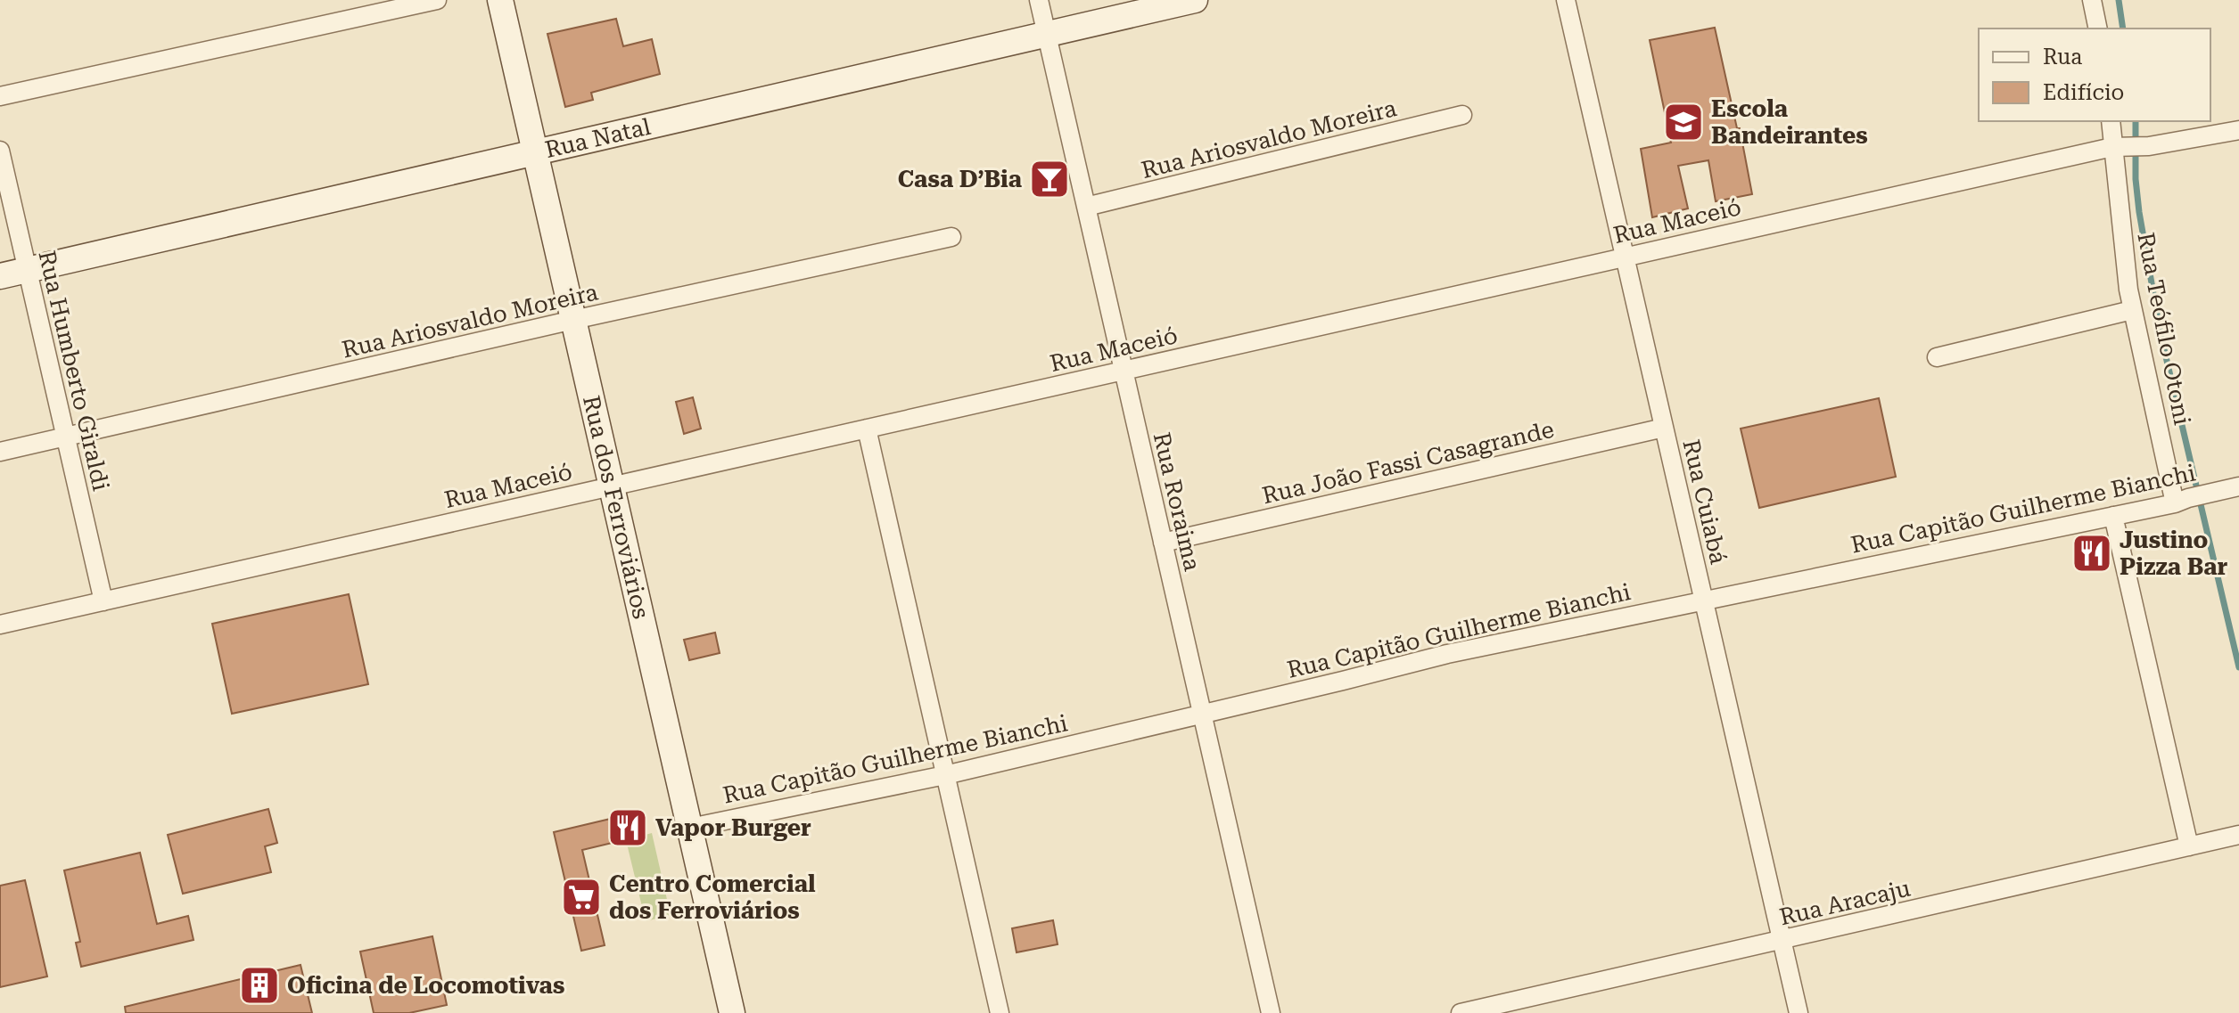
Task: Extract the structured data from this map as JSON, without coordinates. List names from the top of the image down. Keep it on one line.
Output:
{"streets":{"street":["Rua Natal","Rua Ariosvaldo Moreira","Rua Maceió","Rua Teófilo Otoni","Rua Humberto Giraldi","Rua João Fassi Casagrande","Rua Roraima","Rua Cuiabá","Rua dos Ferroviários","Rua Capitão Guilherme Bianchi","Rua Aracaju"]},"crossings":[["Rua Natal","Rua Humberto Giraldi"],["Rua Natal","Rua Roraima"],["Rua Natal","Rua dos Ferroviários"],["Rua Ariosvaldo Moreira","Rua Humberto Giraldi"],["Rua Ariosvaldo Moreira","Rua Roraima"],["Rua Ariosvaldo Moreira","Rua dos Ferroviários"],["Rua Maceió","Rua Teófilo Otoni"],["Rua Maceió","Rua Humberto Giraldi"],["Rua Maceió","Rua Roraima"],["Rua Maceió","Rua Cuiabá"],["Rua Maceió","Rua dos Ferroviários"],["Rua Teófilo Otoni","Rua Capitão Guilherme Bianchi"],["Rua João Fassi Casagrande","Rua Roraima"],["Rua João Fassi Casagrande","Rua Cuiabá"],["Rua Roraima","Rua Capitão Guilherme Bianchi"],["Rua Cuiabá","Rua Capitão Guilherme Bianchi"],["Rua Cuiabá","Rua Aracaju"],["Rua dos Ferroviários","Rua Capitão Guilherme Bianchi"]],"places":{"school or university":["Escola Bandeirantes"],"bar":["Casa D’Bia"],"restaurant":["Justino Pizza Bar","Vapor Burger"],"supermarket":["Centro Comercial dos Ferroviários"],"building":["Oficina de Locomotivas"]},"legend":["Rua","Edifício"]}
